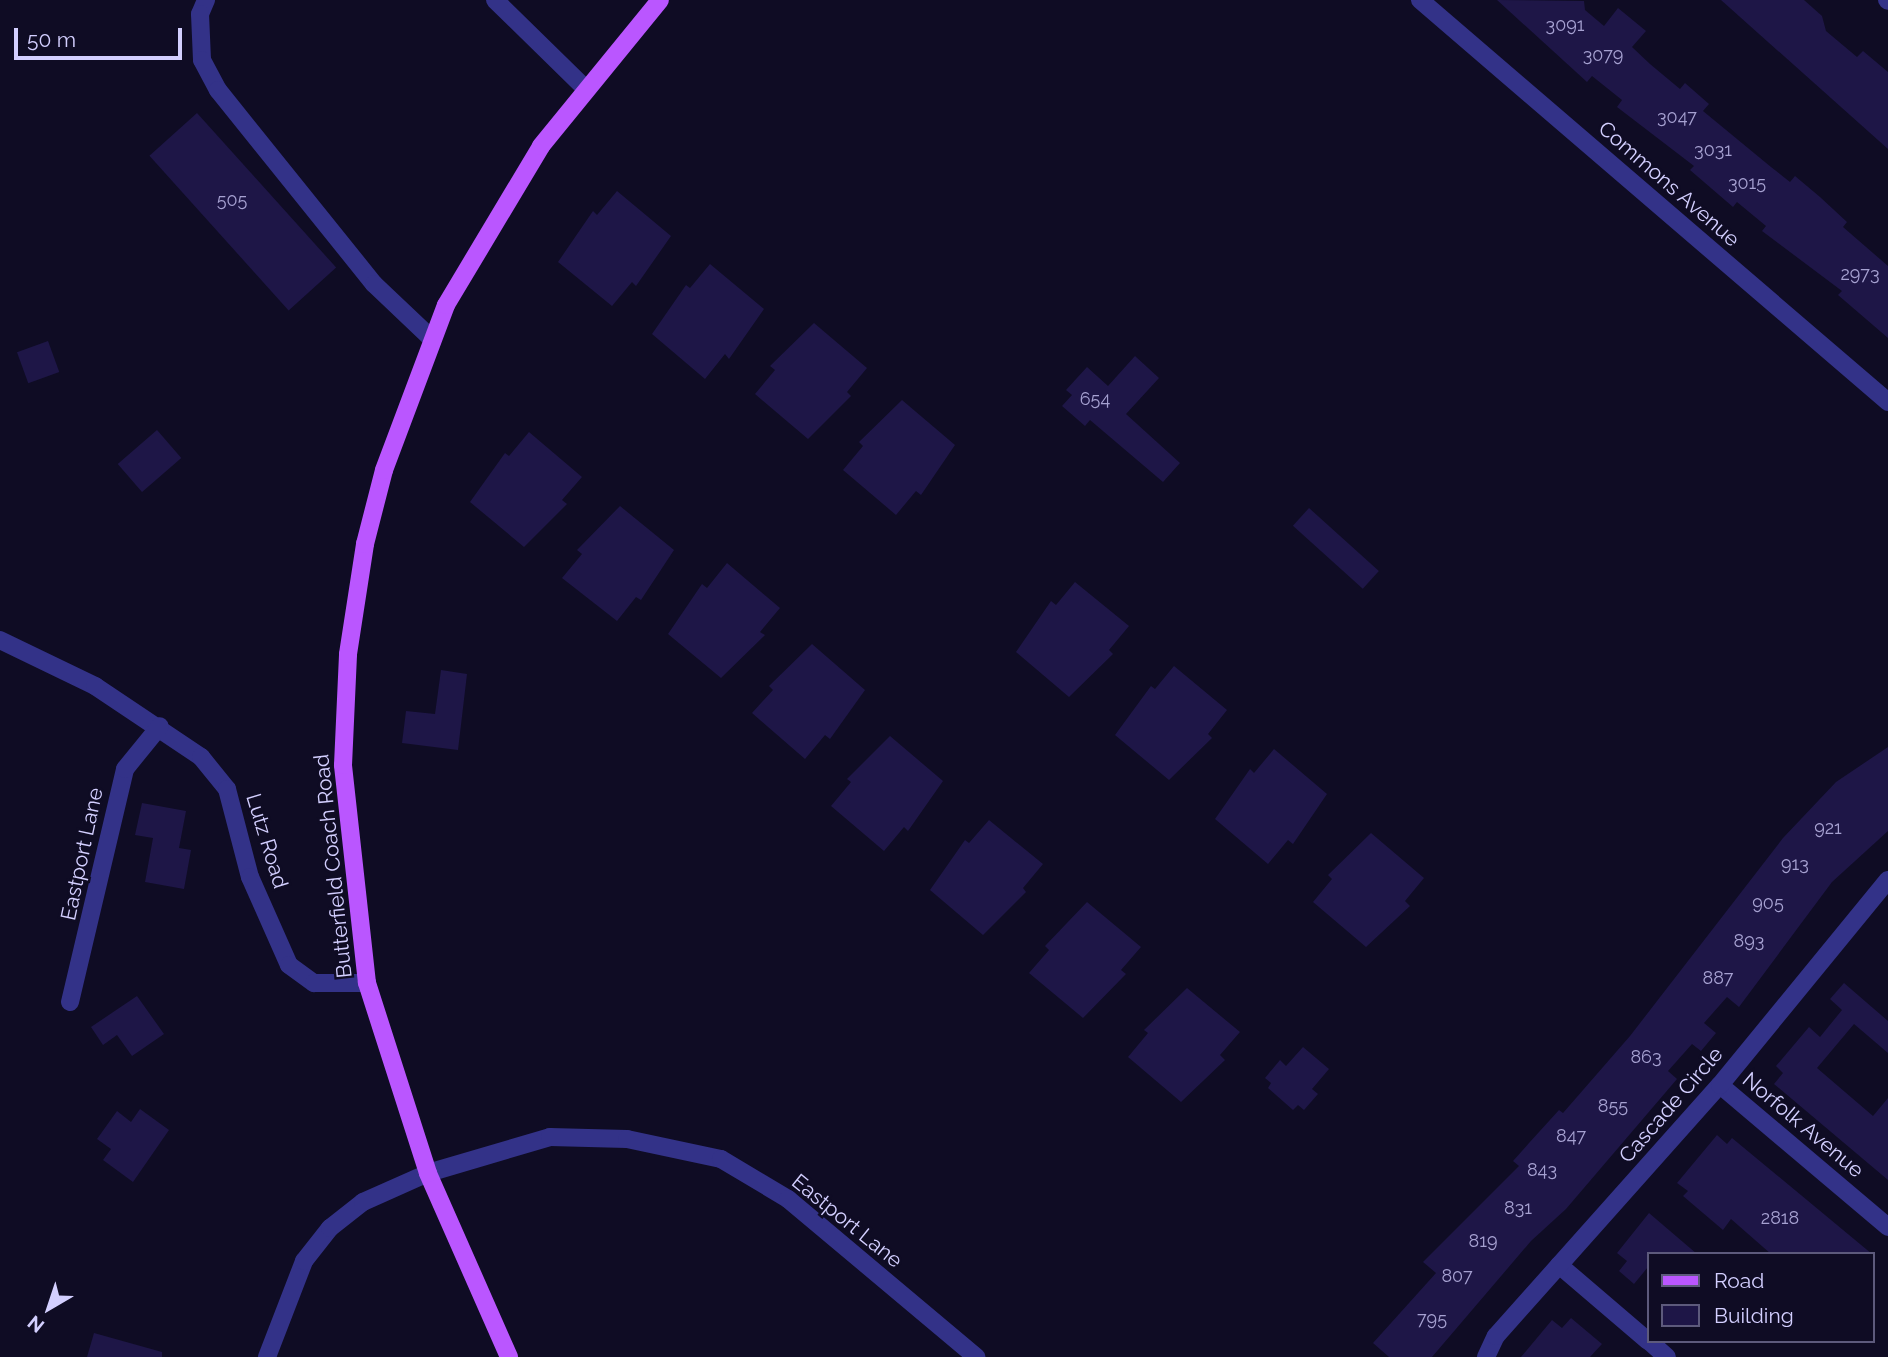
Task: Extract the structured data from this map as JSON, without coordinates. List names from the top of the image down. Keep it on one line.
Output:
{"streets":{"main road":["Butterfield Coach Road"],"street":["Commons Avenue","Lutz Road","Eastport Lane","Cascade Circle","Norfolk Avenue"]},"crossings":[["Lutz Road","Eastport Lane"],["Lutz Road","Butterfield Coach Road"],["Eastport Lane","Butterfield Coach Road"],["Cascade Circle","Norfolk Avenue"]],"house_numbers":["3091","3079","3047","3031","3015","505","2973","654","921","913","905","893","887","863","855","847","843","831","2818","819","807","795"],"legend":["Road","Building"],"scale_bar":"50 m","north":"bottom left"}
